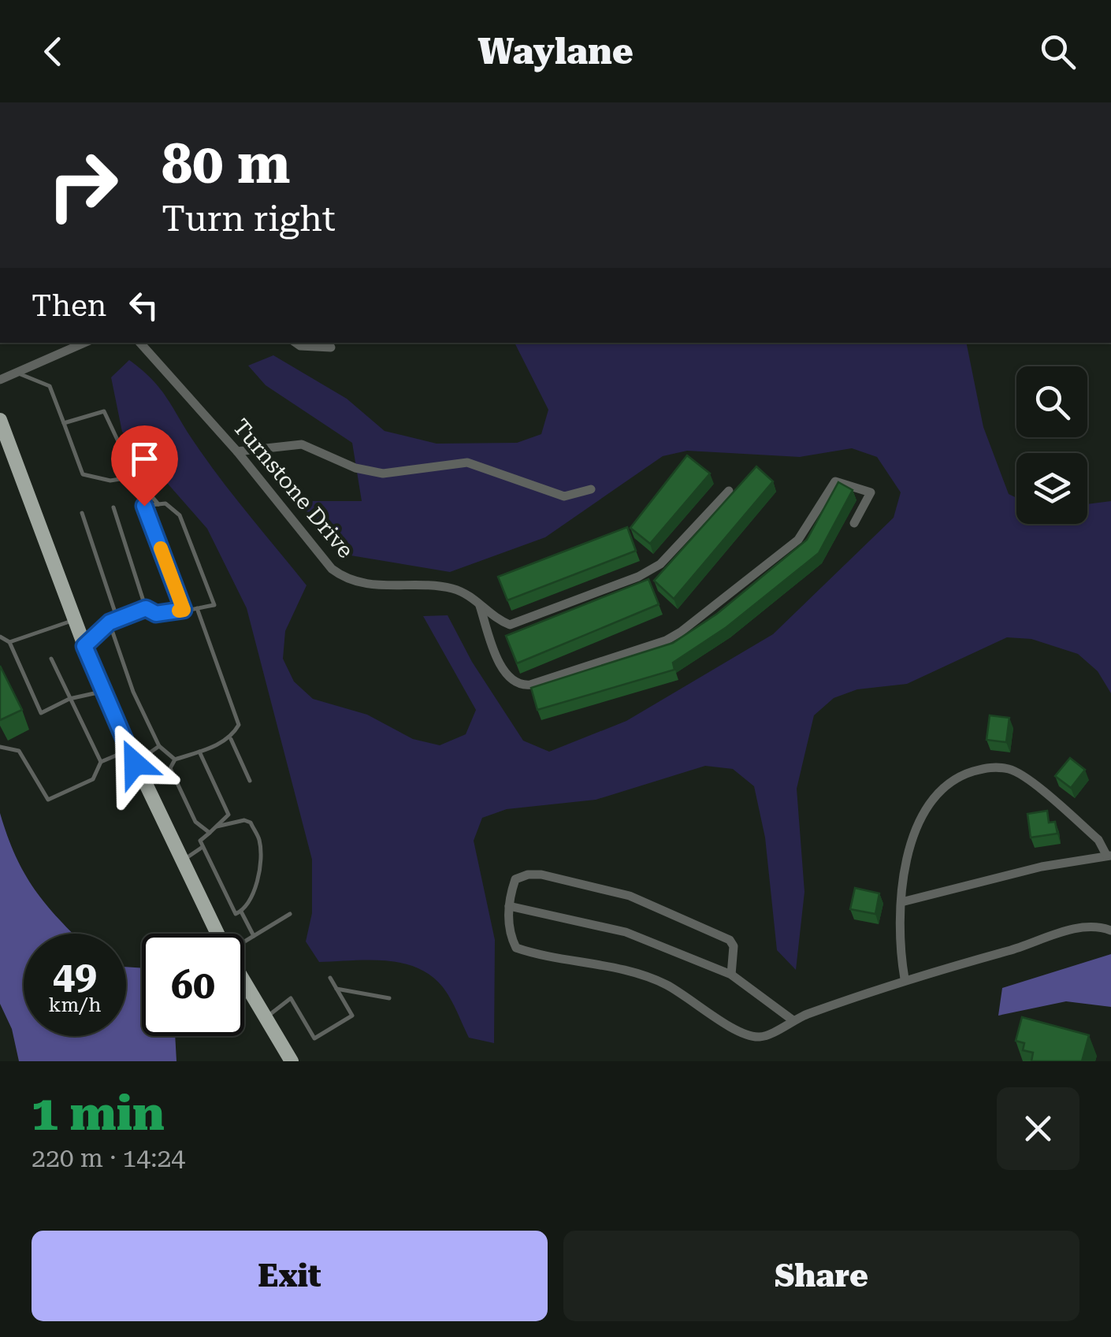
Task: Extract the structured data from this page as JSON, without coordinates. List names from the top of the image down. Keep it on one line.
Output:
{"streets":{"street":["Turnstone Drive"]},"page":{"header":"Waylane","turn":["80 m","Turn right"],"then":"Then","speed":"49 km/h","limit":"60","heading":["1 min","220 m · 14:24"],"buttons":["Exit","Share"]}}
